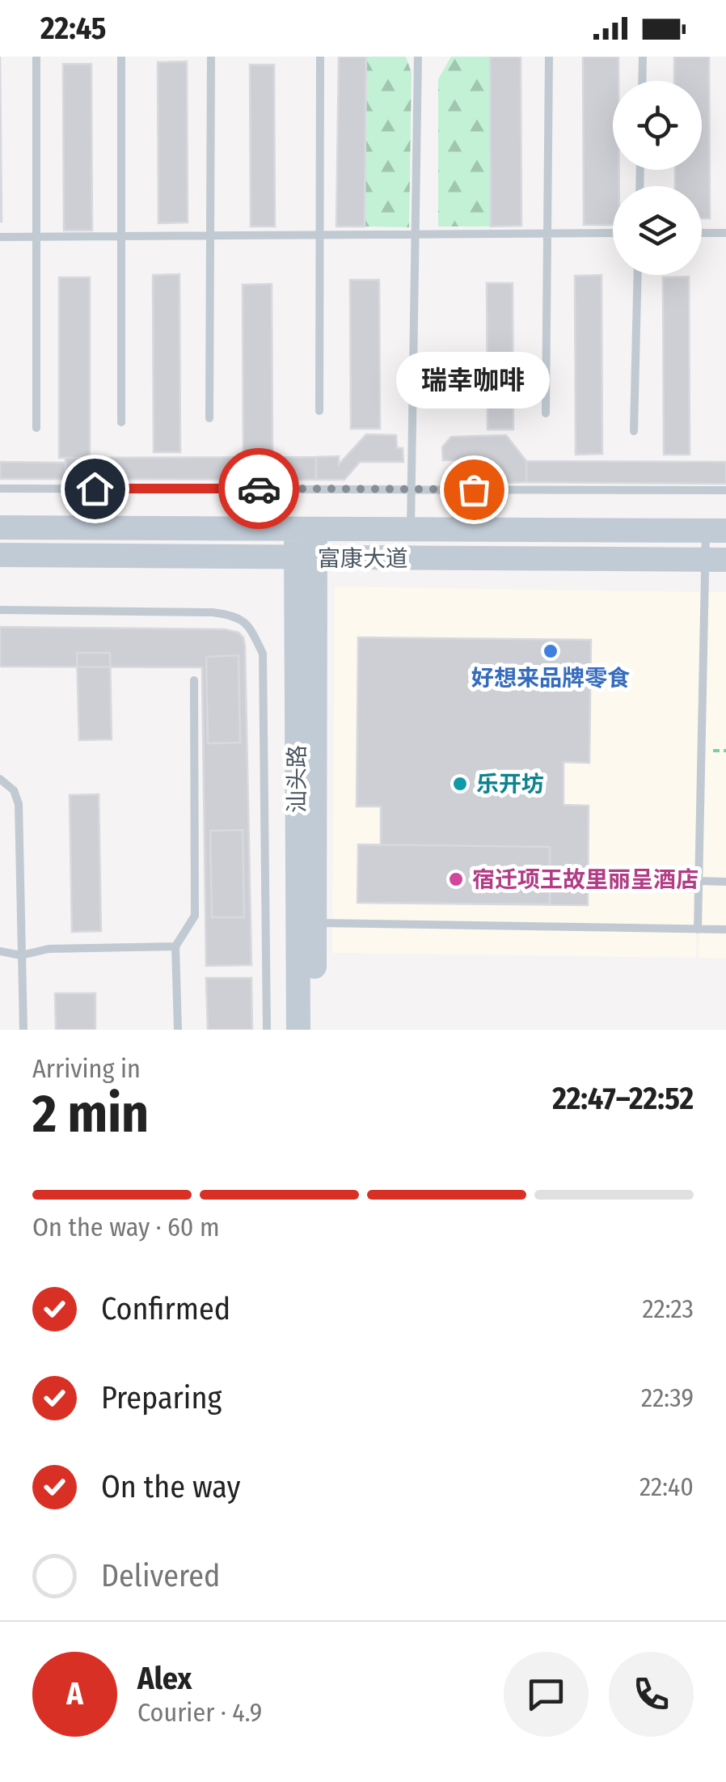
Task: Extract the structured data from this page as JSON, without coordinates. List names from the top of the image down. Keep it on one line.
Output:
{"streets":{"street":["富康大道","汕头路"]},"crossings":[["富康大道","汕头路"]],"places":["瑞幸咖啡","好想来品牌零食","乐开坊","宿迁项王故里丽呈酒店"],"page":{"status":"22:45","bubble":"瑞幸咖啡","heading":["2 min","Arriving in","22:47–22:52"],"panel":["Alex","Courier · 4.9"],"bar":"On the way · 60 m","list":[["Confirmed","22:23"],["Preparing","22:39"],["On the way","22:40"],"Delivered"],"round":"A"}}
